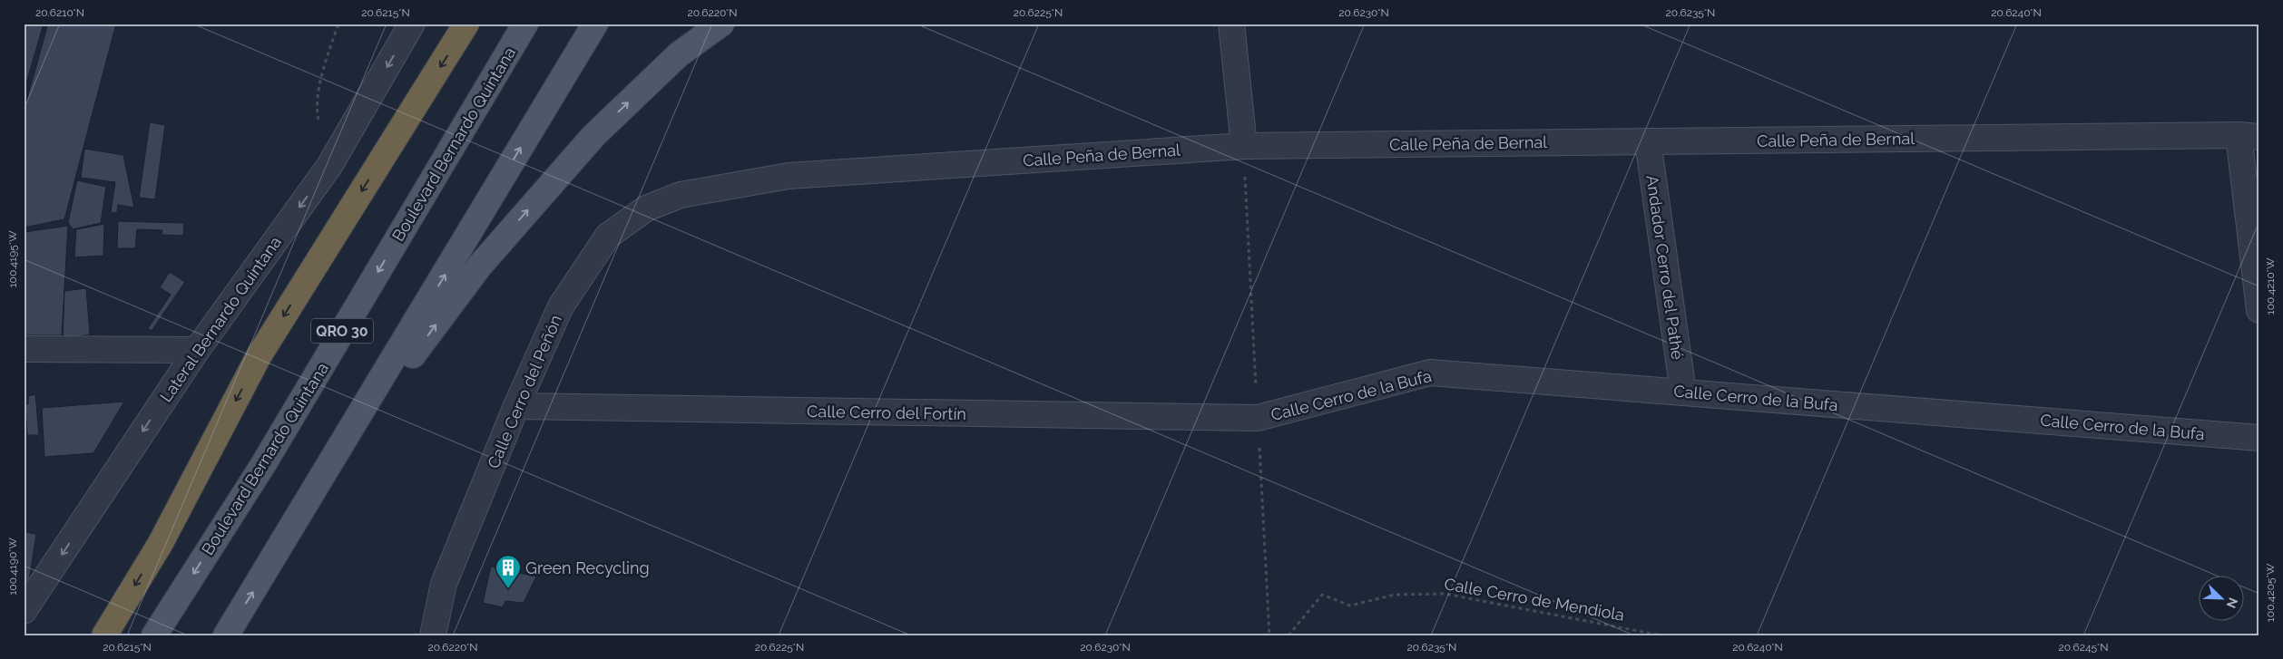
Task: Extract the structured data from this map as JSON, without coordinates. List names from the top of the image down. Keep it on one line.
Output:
{"streets":{"main road":["Boulevard Bernardo Quintana","QRO 30"],"street":["Calle Peña de Bernal","Andador Cerro del Pathé","Lateral Bernardo Quintana","Calle Cerro del Peñón","Calle Cerro de la Bufa","Calle Cerro del Fortín"],"path":["Calle Cerro de Mendiola"]},"crossings":[["Calle Peña de Bernal","Andador Cerro del Pathé"],["Calle Peña de Bernal","Calle Cerro del Peñón"],["Andador Cerro del Pathé","Calle Cerro de la Bufa"],["Calle Cerro del Peñón","Calle Cerro del Fortín"],["Calle Cerro de la Bufa","Calle Cerro del Fortín"]],"one_way":["Lateral Bernardo Quintana"],"places":{"building":["Green Recycling"]},"north":"bottom right","coordinates":["20.6210°N","20.6215°N","20.6220°N","20.6225°N","20.6230°N","20.6235°N","20.6240°N","100.4195°W","100.4210°W","100.4190°W","100.4205°W","20.6245°N"]}
